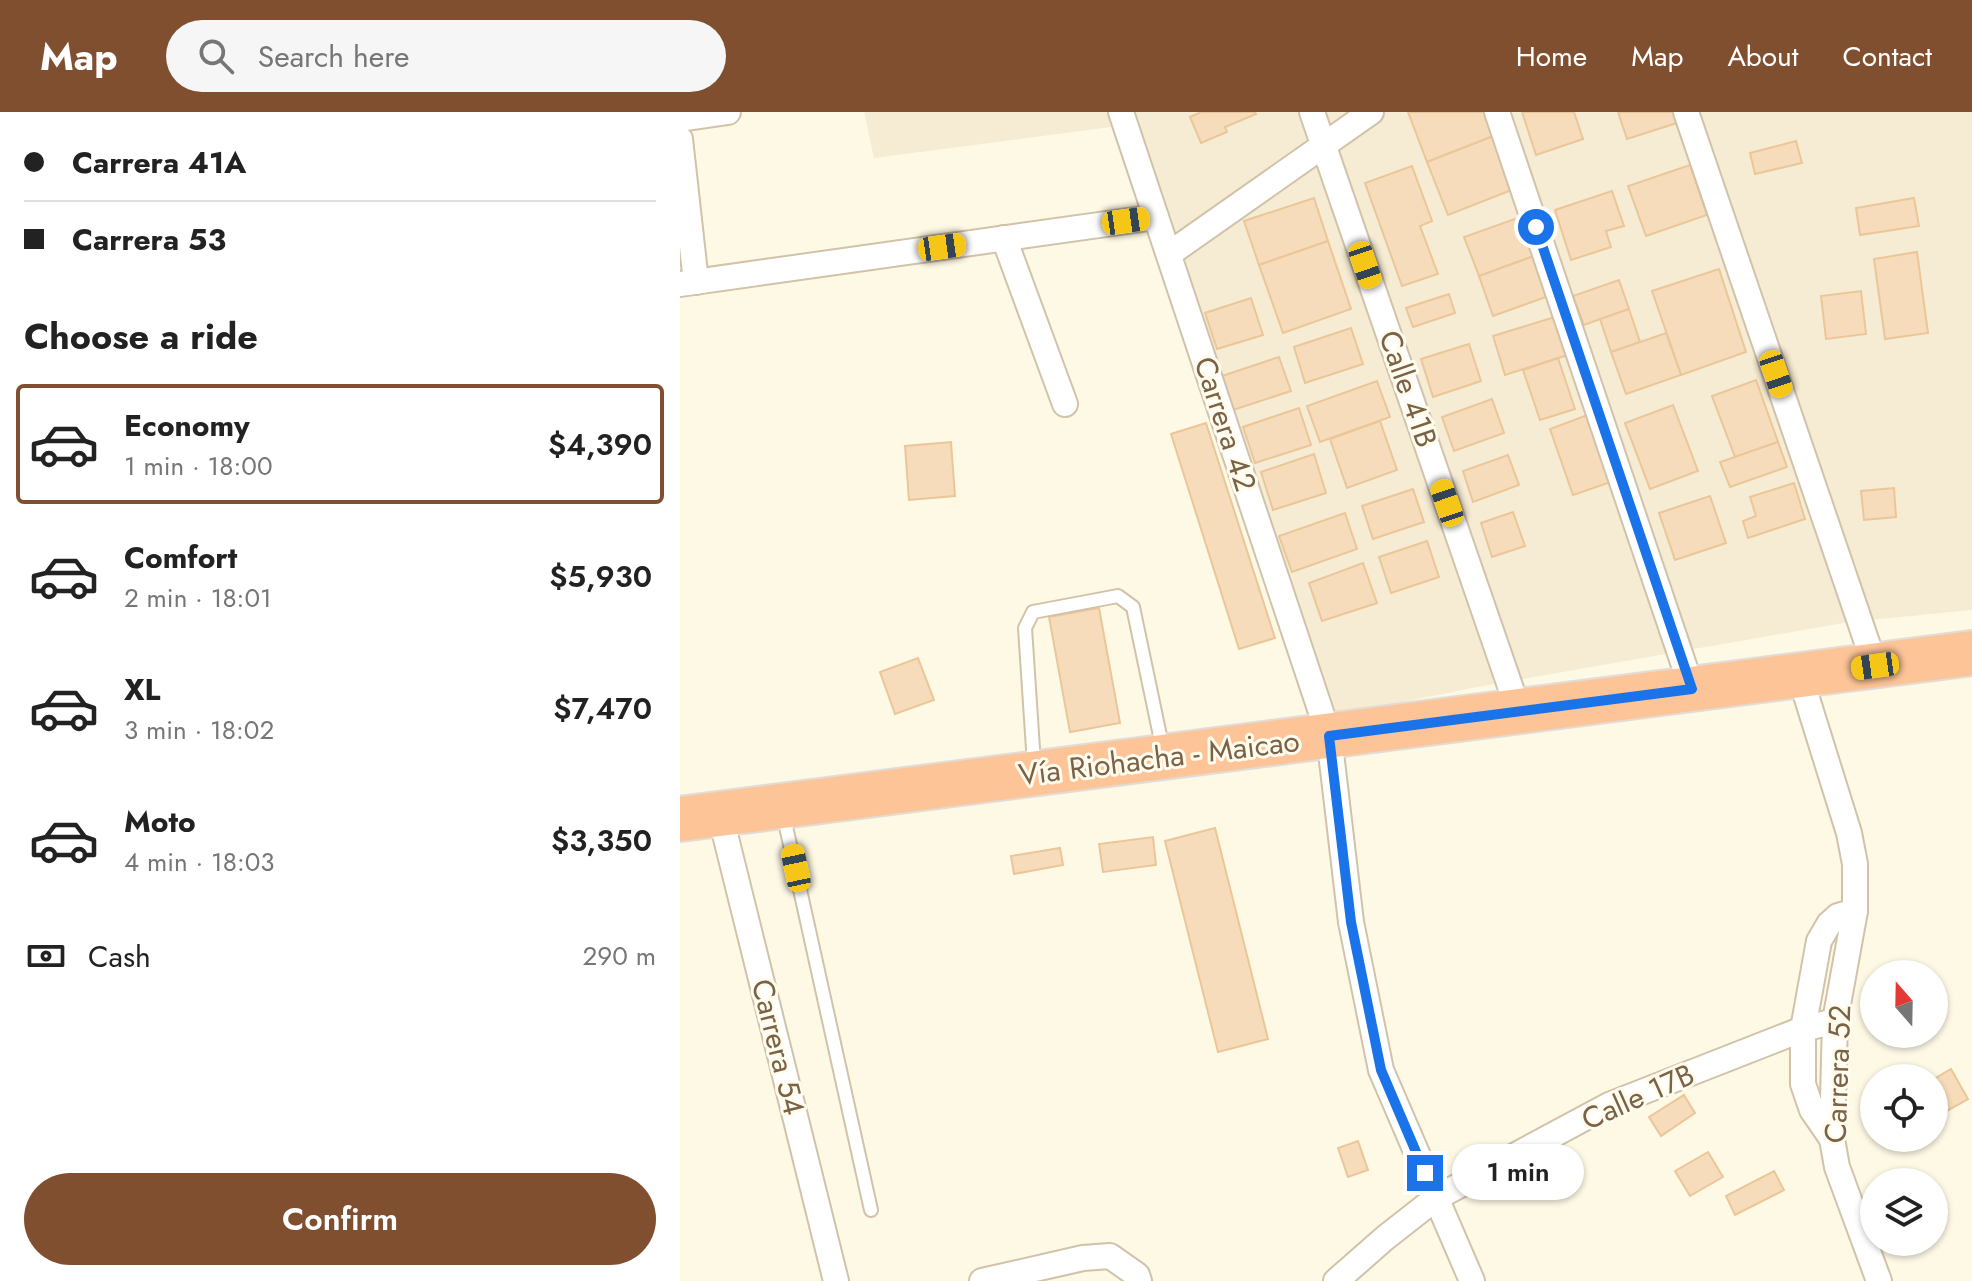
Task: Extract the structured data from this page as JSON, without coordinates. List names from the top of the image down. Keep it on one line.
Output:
{"streets":{"highway":["Vía Riohacha - Maicao"],"street":["Calle 41B","Carrera 42","Carrera 54","Carrera 52","Calle 17B"]},"crossings":[["Calle 41B","Vía Riohacha - Maicao"],["Carrera 42","Vía Riohacha - Maicao"],["Carrera 42","Calle 17B"],["Vía Riohacha - Maicao","Carrera 54"],["Vía Riohacha - Maicao","Carrera 52"],["Carrera 52","Calle 17B"]],"north":"top","page":{"header":"Map","search":"Search here","nav":["Home","Map","About","Contact"],"banner":["Carrera 41A","Carrera 53"],"heading":"Choose a ride","list":[{"name":"Economy","note":"1 min · 18:00","value":"$4,390"},{"name":"Comfort","note":"2 min · 18:01","value":"$5,930"},{"name":"XL","note":"3 min · 18:02","value":"$7,470"},{"name":"Moto","note":"4 min · 18:03","value":"$3,350"}],"pay":["Cash","290 m"],"bubble":"1 min","buttons":"Confirm"}}
